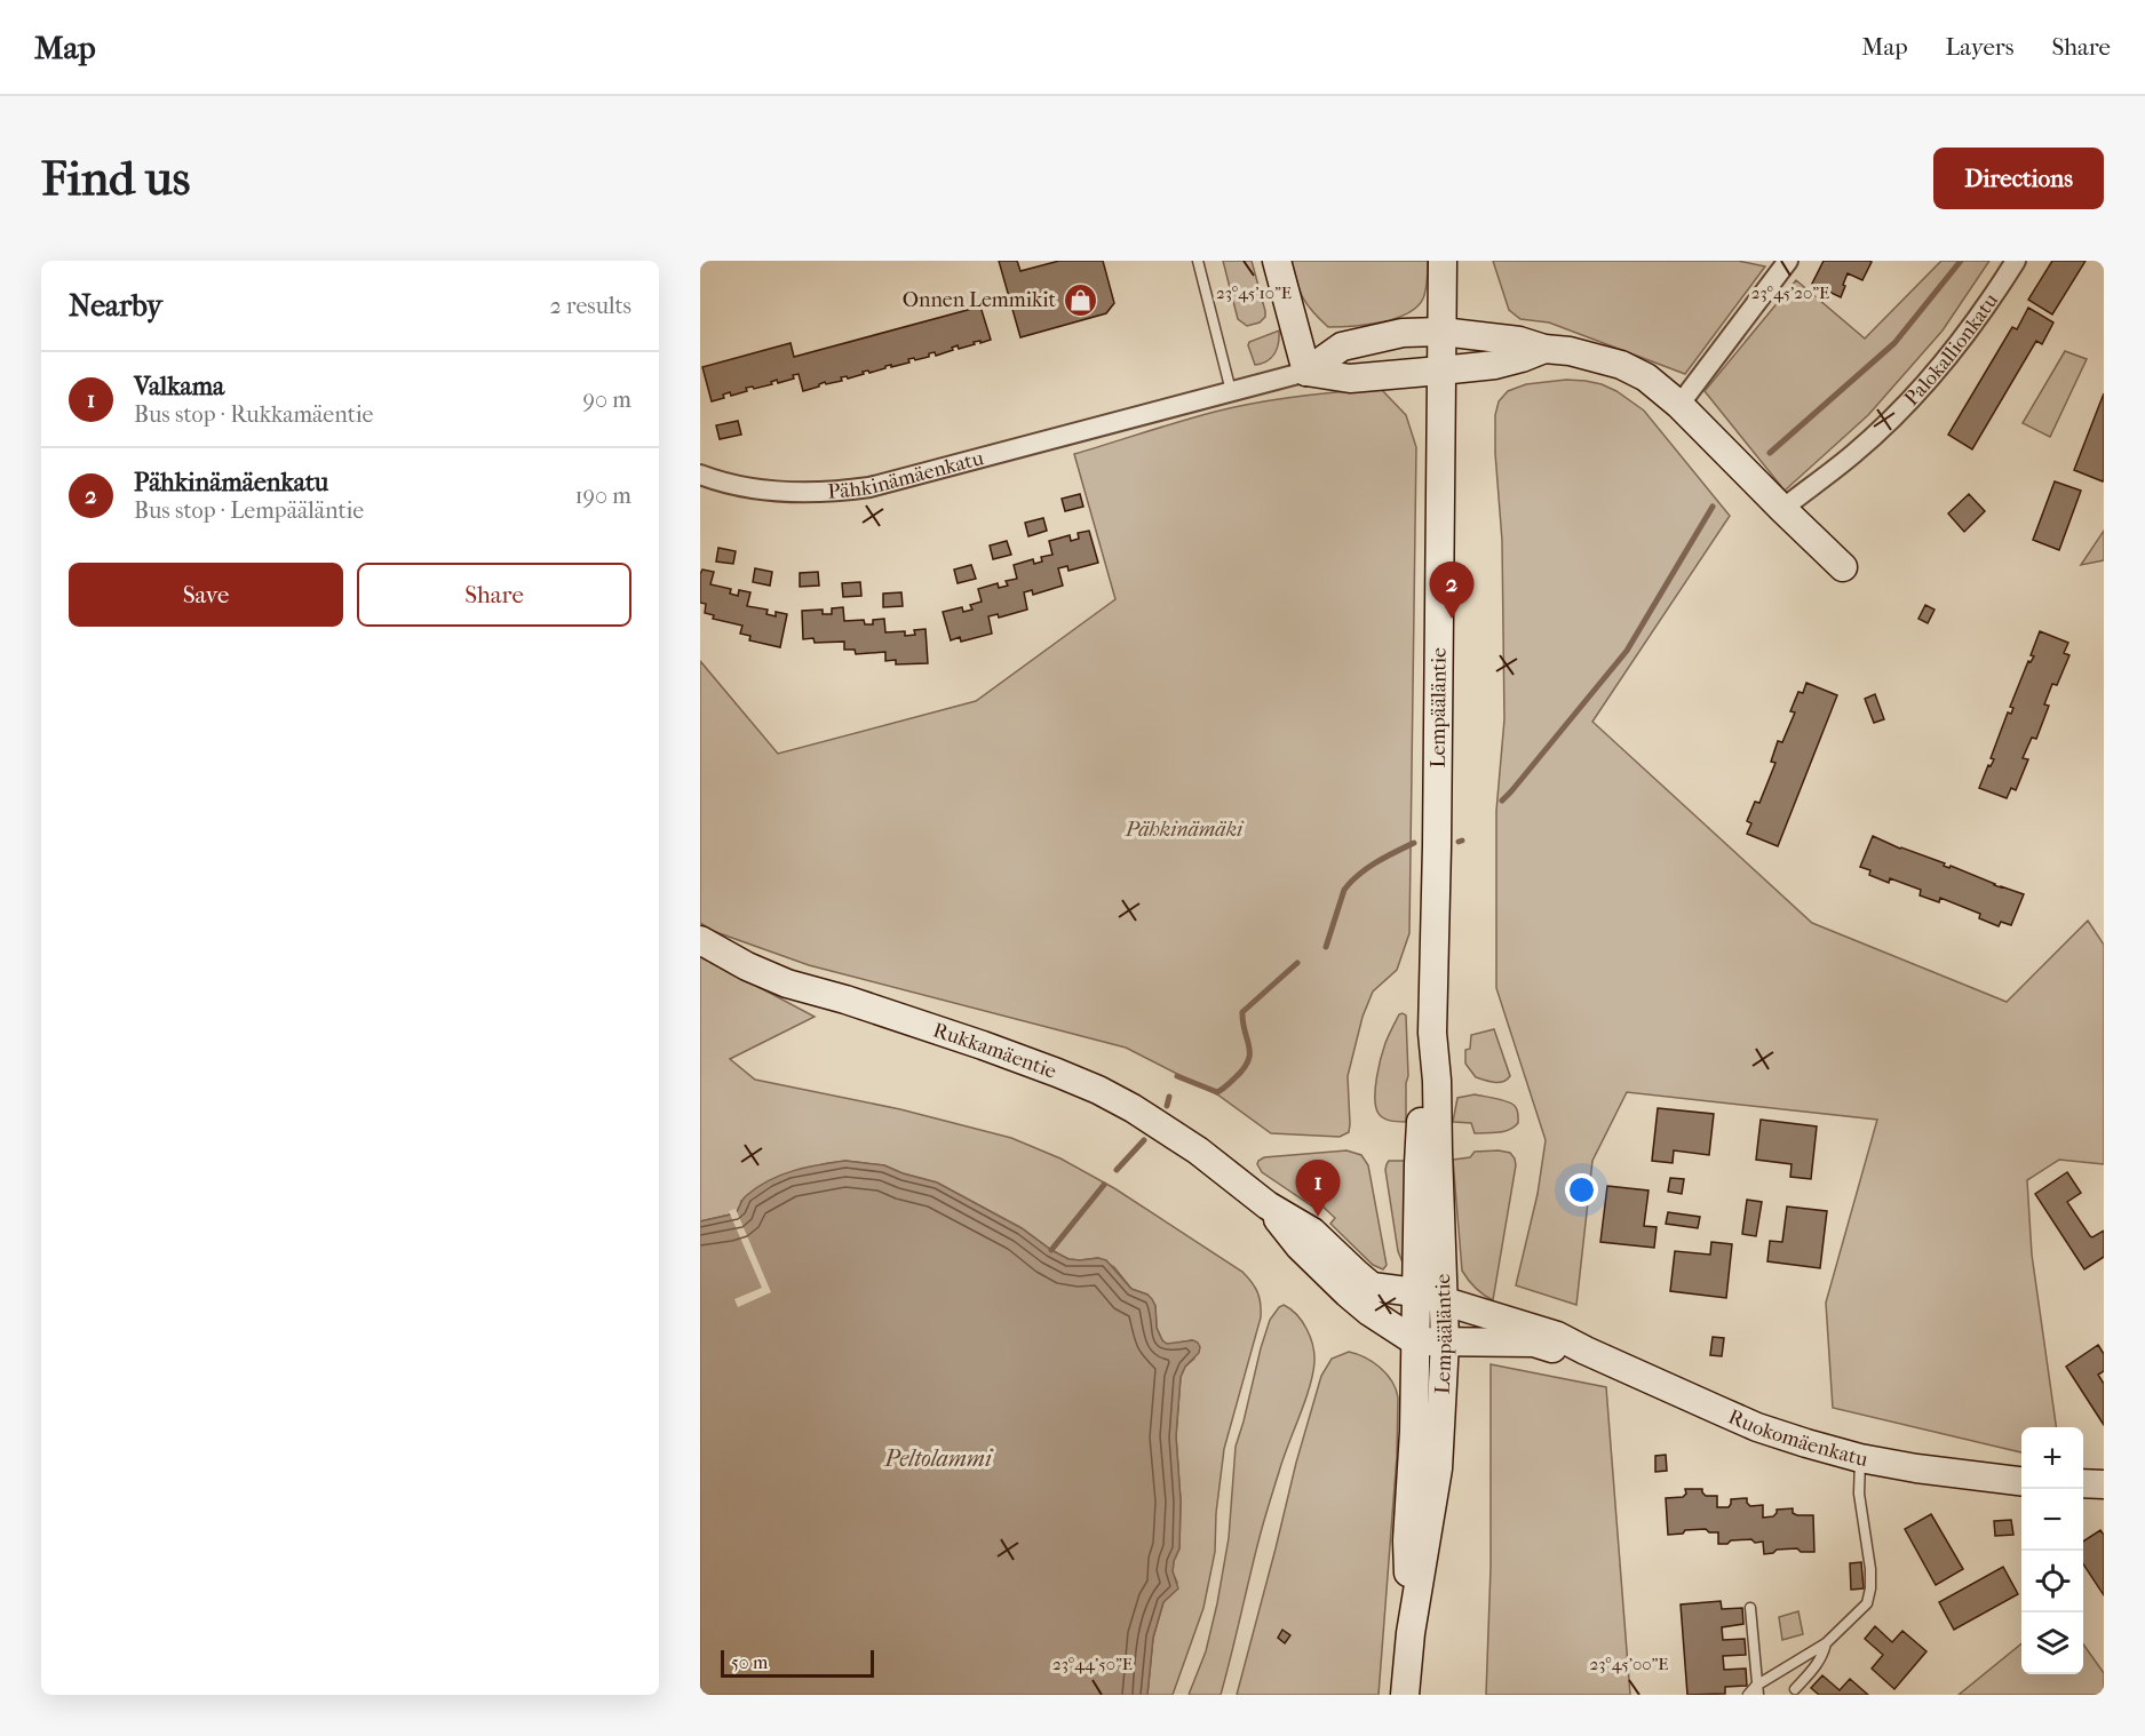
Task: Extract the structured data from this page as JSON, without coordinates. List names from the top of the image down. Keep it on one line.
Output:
{"streets":{"main road":["Pähkinämäenkatu","Lempääläntie","Rukkamäentie","Ruokomäenkatu"],"street":["Palokallionkatu"]},"crossings":[["Pähkinämäenkatu","Lempääläntie"],["Lempääläntie","Rukkamäentie"],["Lempääläntie","Ruokomäenkatu"],["Rukkamäentie","Ruokomäenkatu"]],"water":["Peltolammi"],"parks":["Pähkinämäki"],"places":{"shop":["Onnen Lemmikit"]},"scale_bar":"50 m","page":{"header":"Map","nav":["Map","Layers","Share"],"buttons":["Directions",["Save","Share"]],"title":"Find us","heading":["Nearby","2 results"],"list":[{"mark":"1","name":"Valkama","note":"Bus stop · Rukkamäentie","value":"90 m"},{"mark":"2","name":"Pähkinämäenkatu","note":"Bus stop · Lempääläntie","value":"190 m"}],"pins":["2","1"],"map_buttons":["+","−"],"scale":"50 m"},"coordinates":["23°45'10\"E","23°45'20\"E","23°44'50\"E","23°45'00\"E"]}
